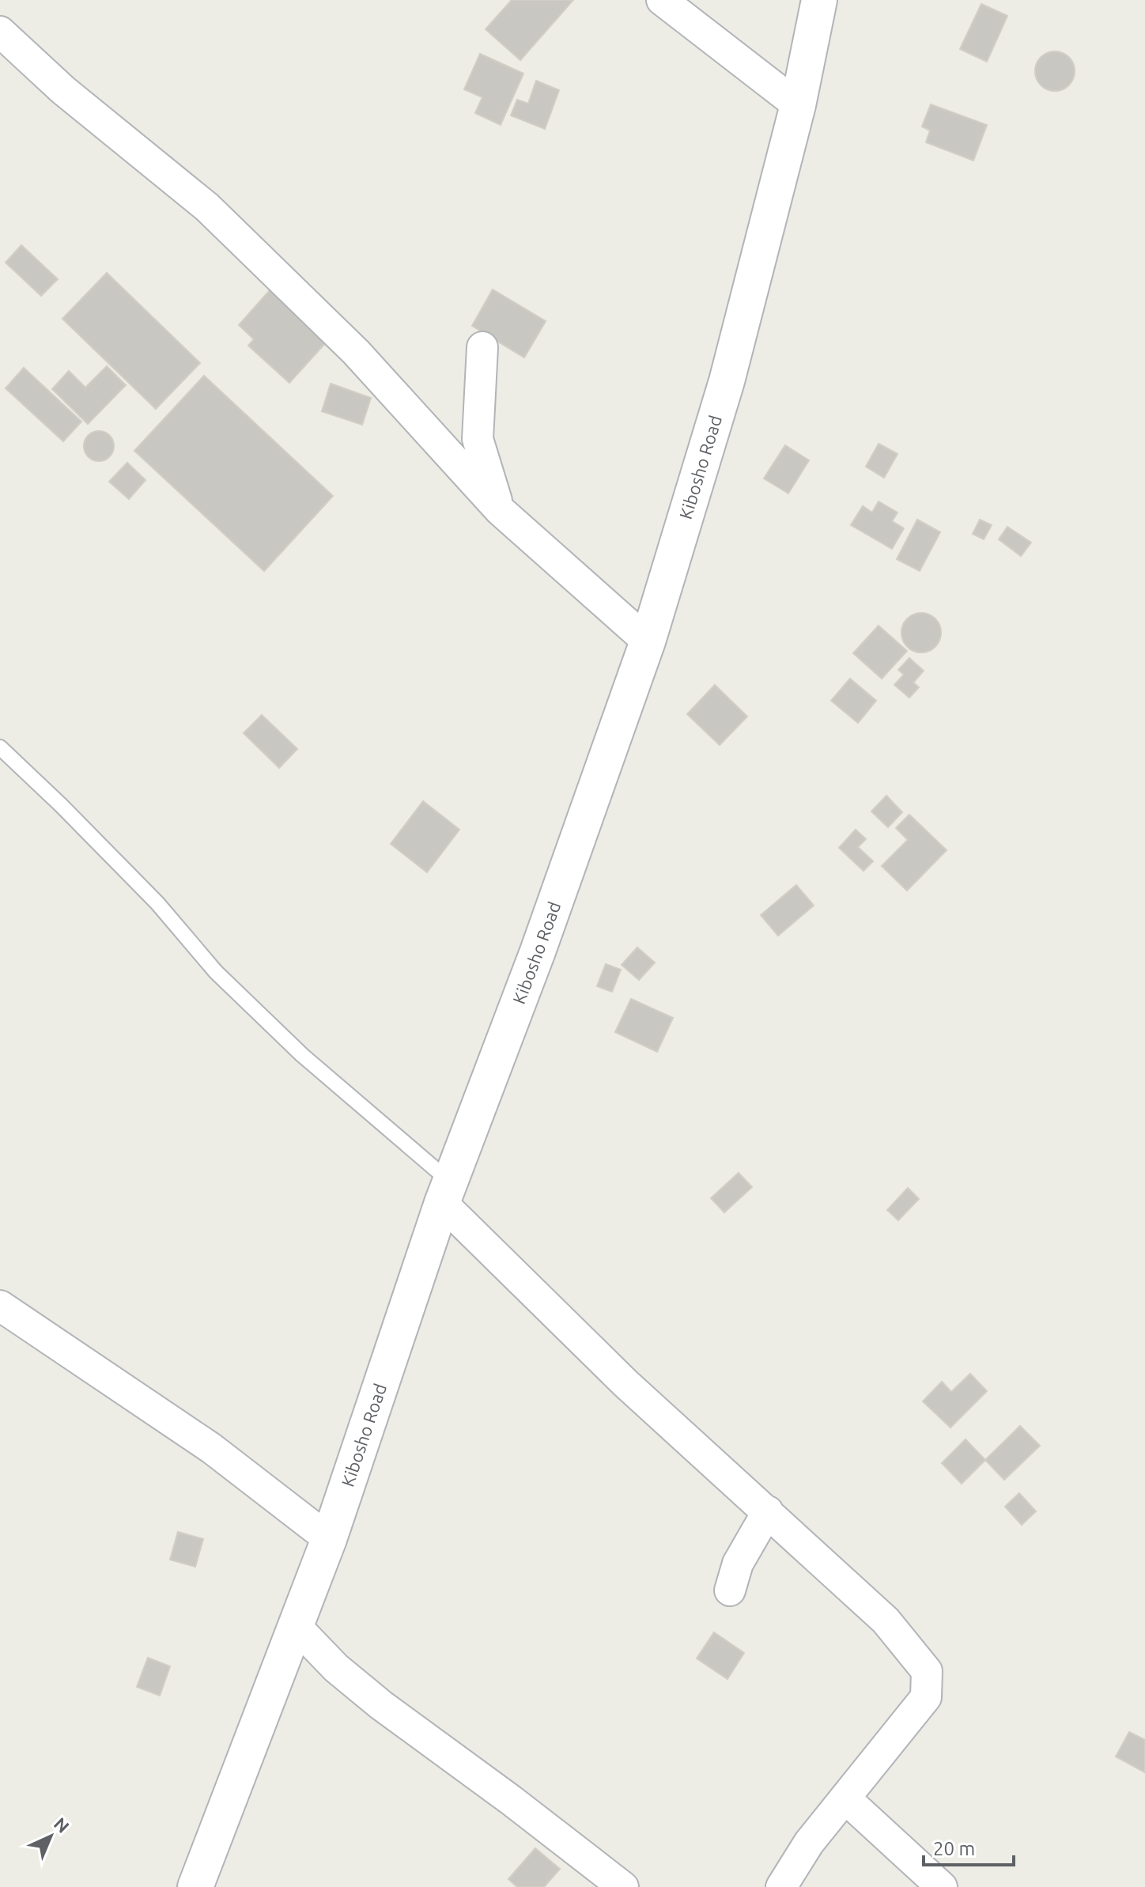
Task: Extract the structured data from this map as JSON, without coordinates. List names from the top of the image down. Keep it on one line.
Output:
{"streets":{"street":["Kibosho Road"]},"scale_bar":"20 m","north":"top right"}
